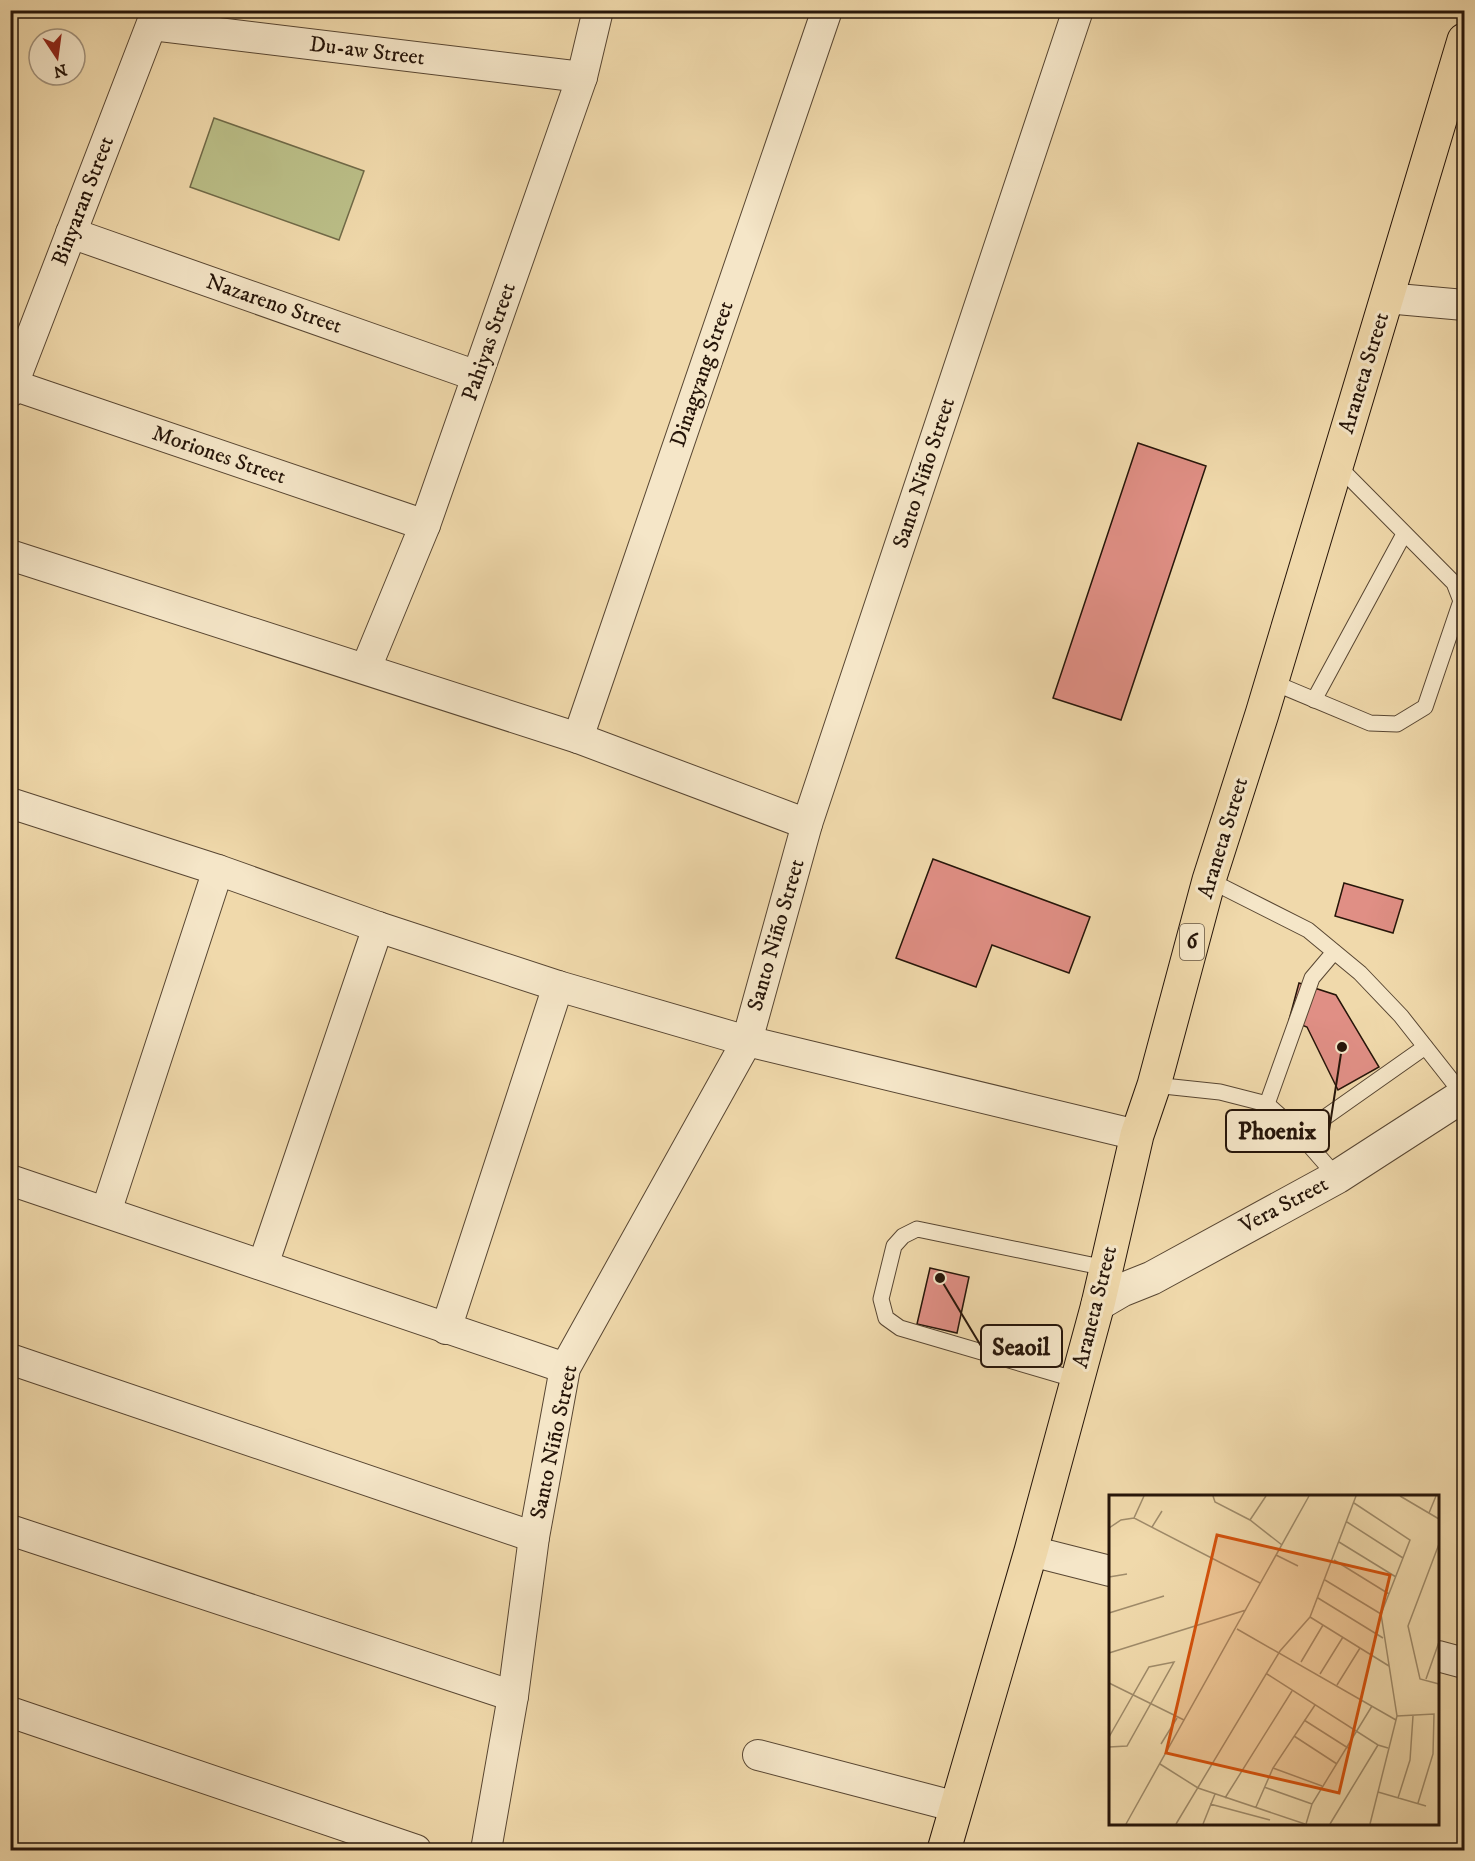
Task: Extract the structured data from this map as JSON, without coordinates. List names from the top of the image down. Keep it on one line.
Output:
{"streets":{"highway":["Araneta Street","6"],"street":["Du-aw Street","Binyaran Street","Nazareno Street","Pahiyas Street","Dinagyang Street","Moriones Street","Santo Niño Street","Vera Street"]},"crossings":[["Du-aw Street","Binyaran Street"],["Du-aw Street","Pahiyas Street"],["Binyaran Street","Nazareno Street"],["Binyaran Street","Moriones Street"],["Nazareno Street","Pahiyas Street"],["Pahiyas Street","Moriones Street"],["Araneta Street","Vera Street"]],"places":["Phoenix","Seaoil"],"north":"bottom"}
